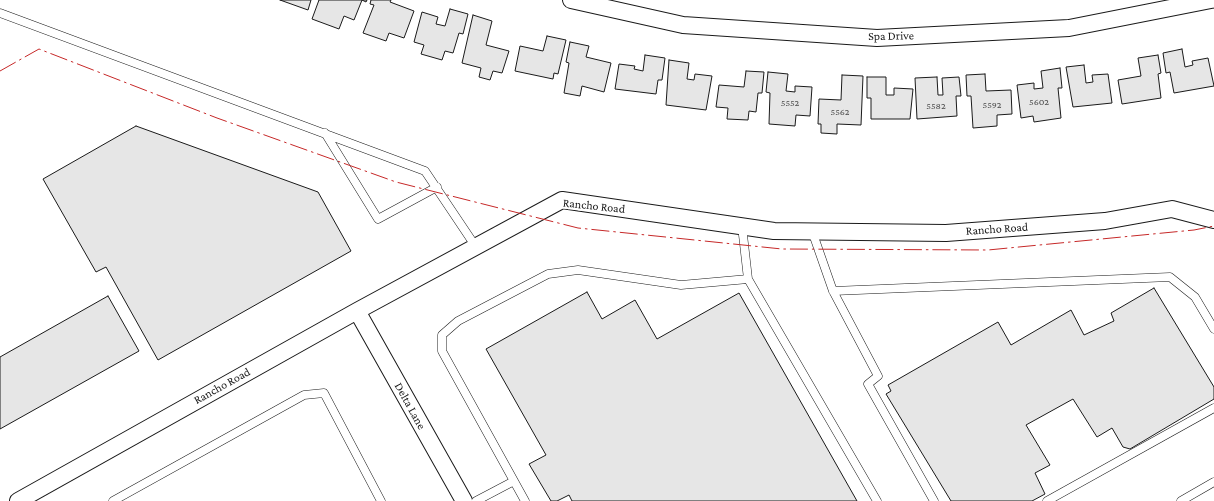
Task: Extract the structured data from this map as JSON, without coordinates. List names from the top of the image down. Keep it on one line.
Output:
{"streets":{"street":["Spa Drive","Rancho Road","Delta Lane"]},"crossings":[["Rancho Road","Delta Lane"]],"house_numbers":["5602","5552","5592","5582","5562"]}
